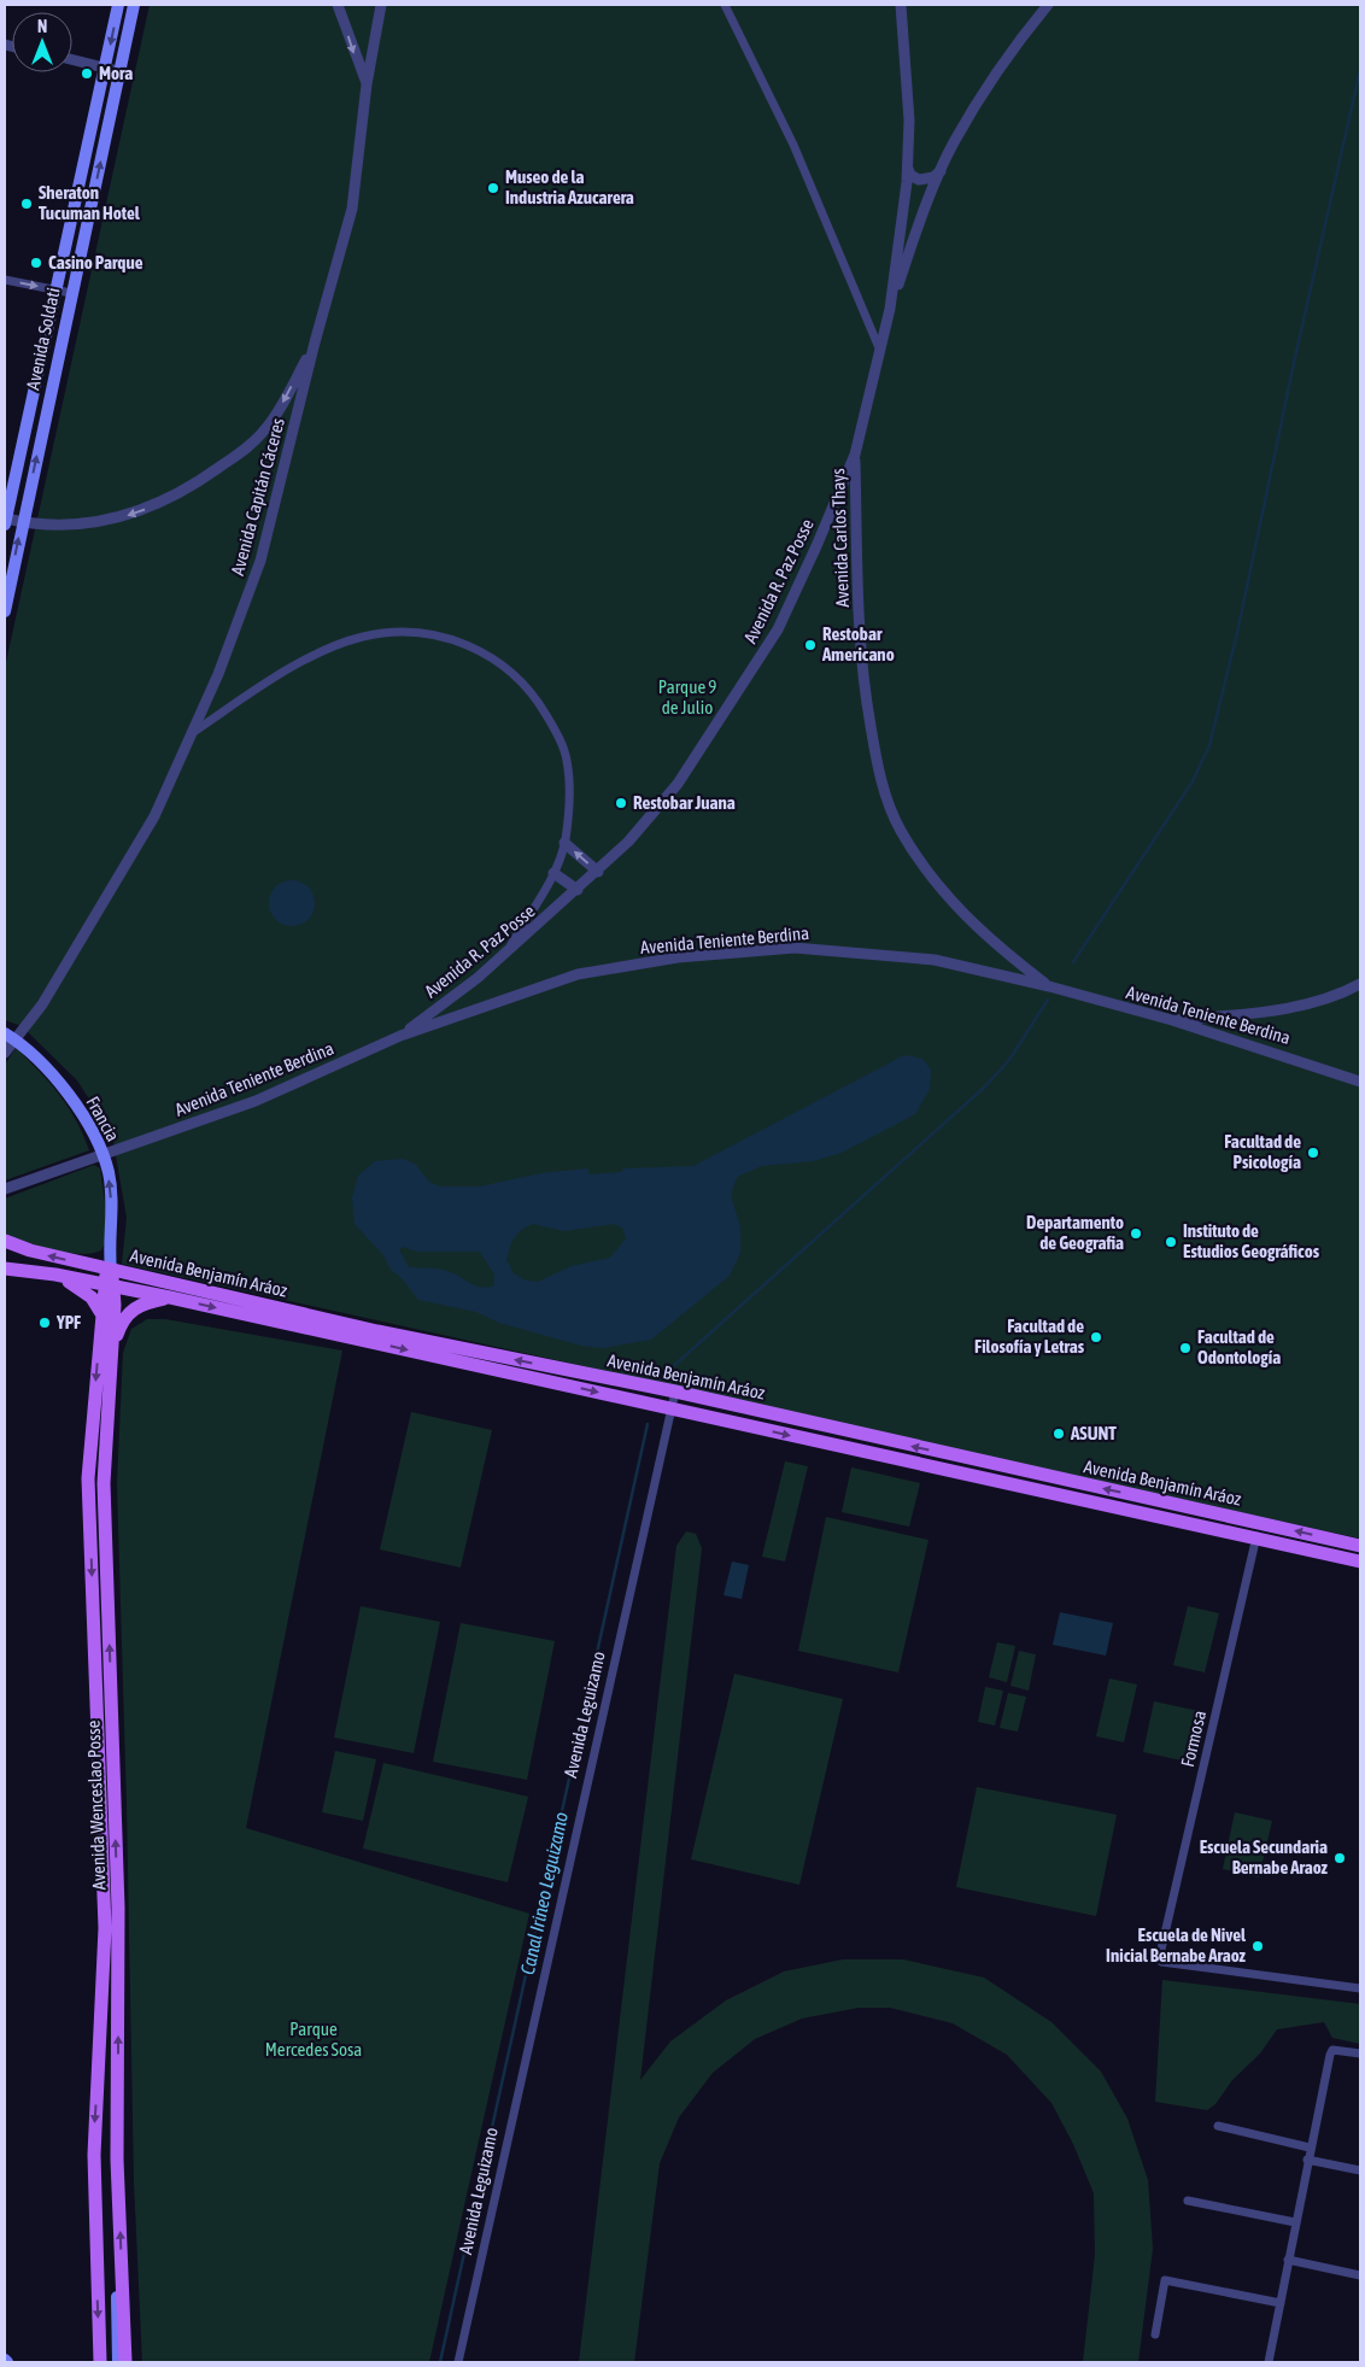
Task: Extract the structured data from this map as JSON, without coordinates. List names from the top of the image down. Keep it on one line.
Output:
{"streets":{"main road":["Avenida Soldati","Francia","Avenida Benjamín Aráoz","Avenida Wenceslao Posse"],"street":["Avenida Capitán Cáceres","Avenida Carlos Thays","Avenida R. Paz Posse","Avenida Teniente Berdina","Avenida Leguizamo","Formosa"]},"crossings":[["Avenida Capitán Cáceres","Francia"],["Avenida Carlos Thays","Avenida R. Paz Posse"],["Avenida Carlos Thays","Avenida Teniente Berdina"],["Avenida R. Paz Posse","Avenida Teniente Berdina"],["Avenida Teniente Berdina","Francia"],["Francia","Avenida Wenceslao Posse"],["Avenida Benjamín Aráoz","Avenida Leguizamo"],["Avenida Benjamín Aráoz","Formosa"],["Avenida Benjamín Aráoz","Avenida Wenceslao Posse"]],"one_way":["Francia"],"water":["Canal Irineo Leguizamo"],"parks":["Parque 9 de Julio","Parque Mercedes Sosa"],"places":["Mora","Museo de la Industria Azucarera","Sheraton Tucuman Hotel","Casino Parque","Restobar Americano","Restobar Juana","Facultad de Psicología","Departamento de Geografia","Instituto de Estudios Geográficos","YPF","Facultad de Filosofía y Letras","Facultad de Odontología","ASUNT","Escuela Secundaria Bernabe Araoz","Escuela de Nivel Inicial Bernabe Araoz"],"north":"top"}
